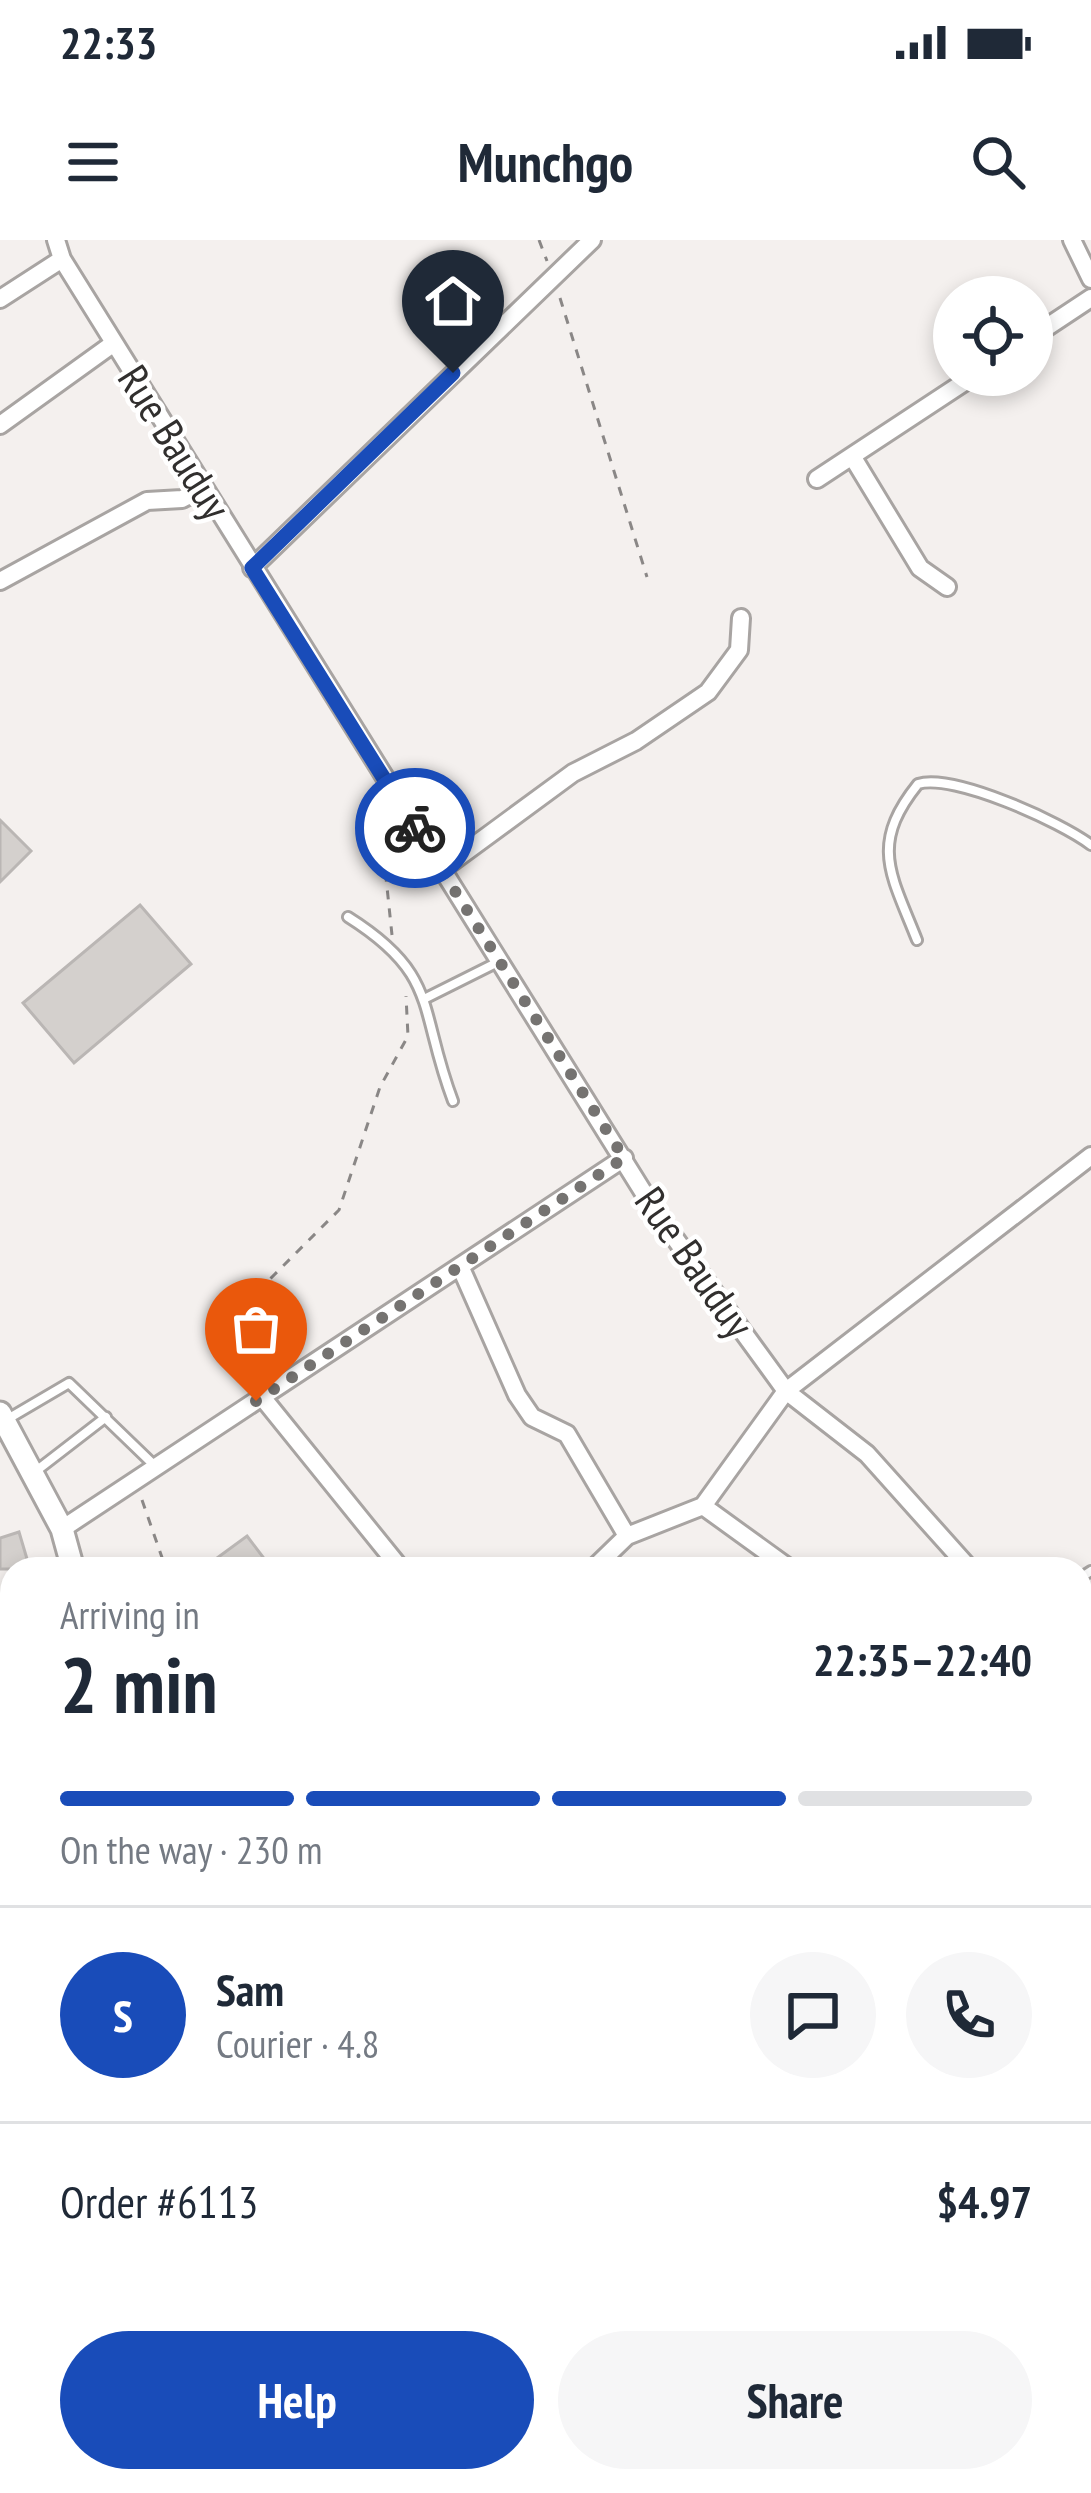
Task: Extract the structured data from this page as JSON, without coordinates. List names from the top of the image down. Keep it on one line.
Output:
{"streets":{"street":["Rue Bauduy"]},"page":{"status":"22:33","header":"Munchgo","heading":["2 min","Arriving in","22:35–22:40"],"panel":["Sam","Courier · 4.8","Order #6113","$4.97"],"bar":"On the way · 230 m","round":"S","buttons":["Help","Share"]}}
